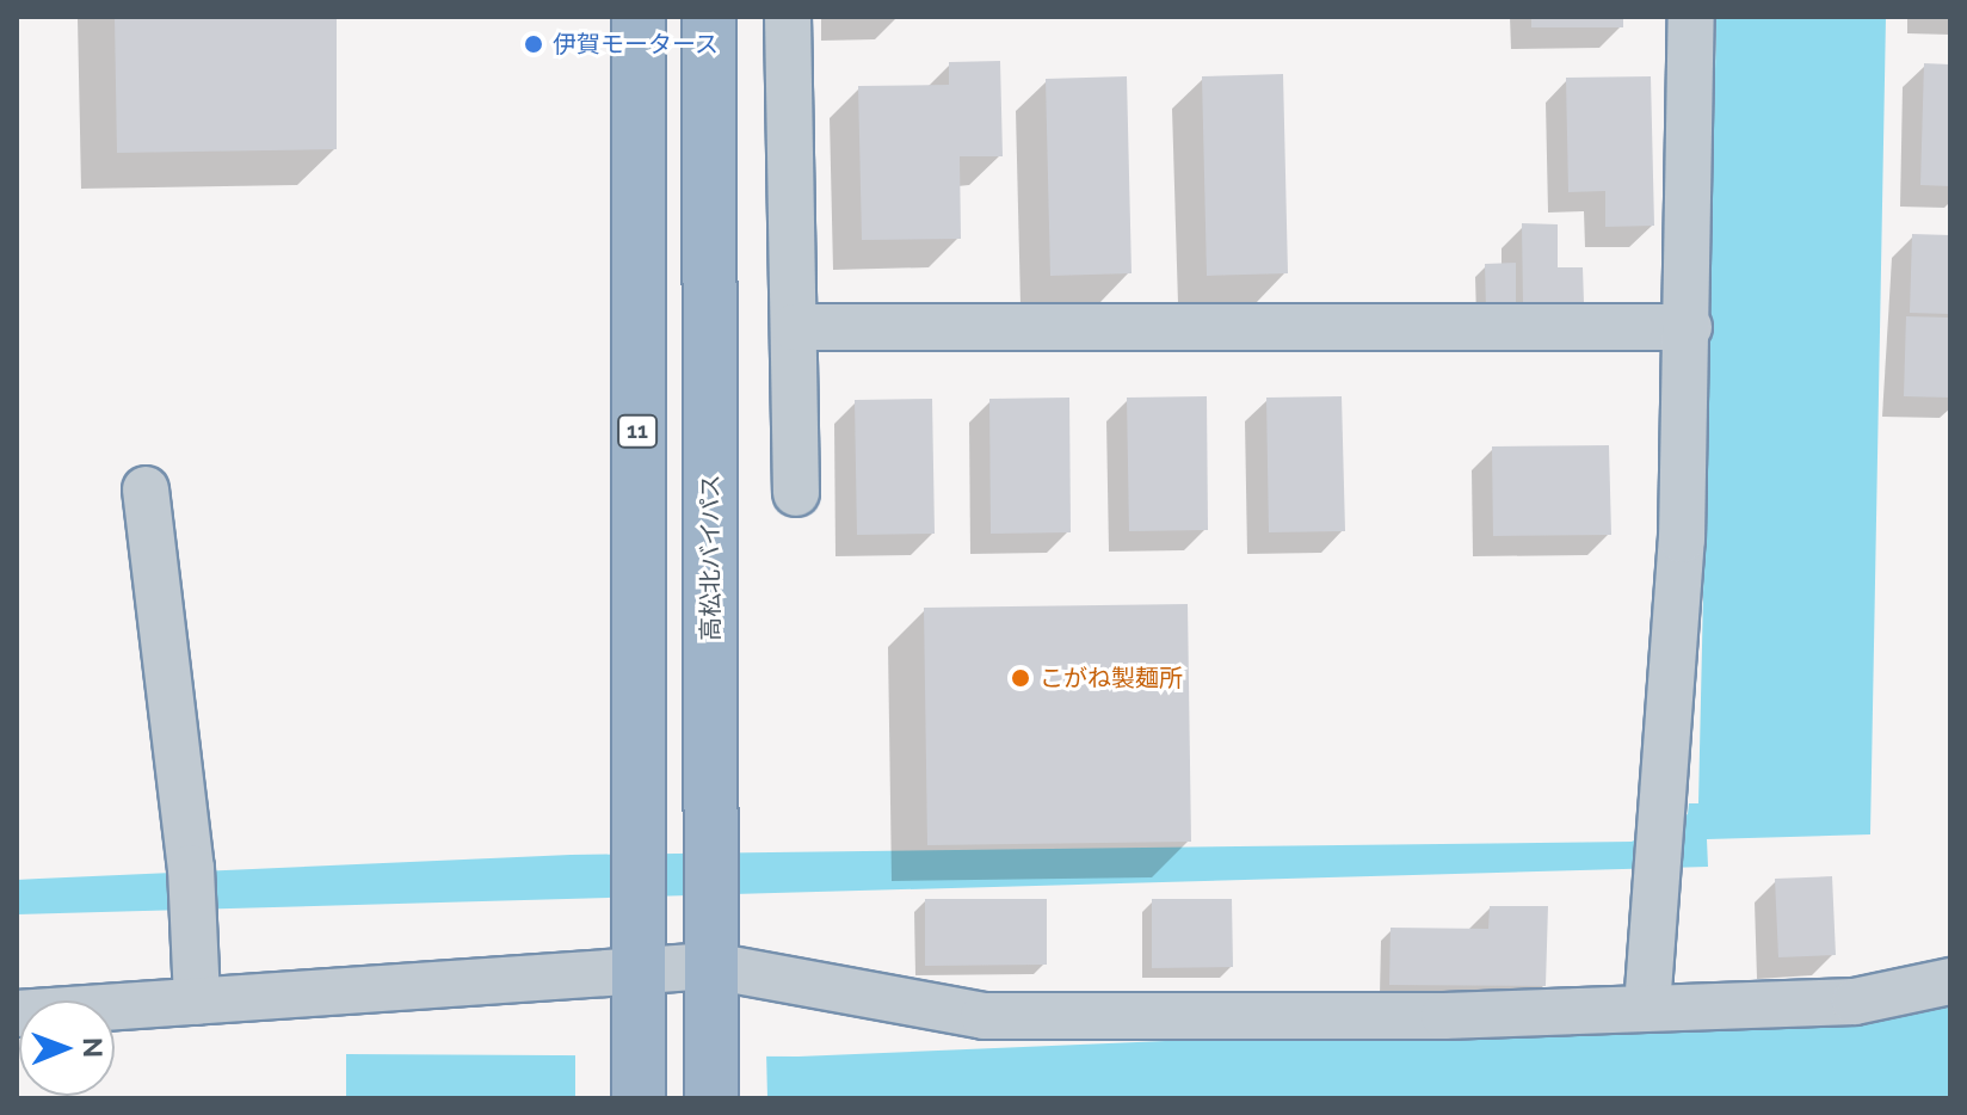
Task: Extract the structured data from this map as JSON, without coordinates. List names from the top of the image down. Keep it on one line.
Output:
{"streets":{"highway":["11","高松北バイパス"]},"places":["伊賀モータース","こがね製麺所"],"north":"right"}
